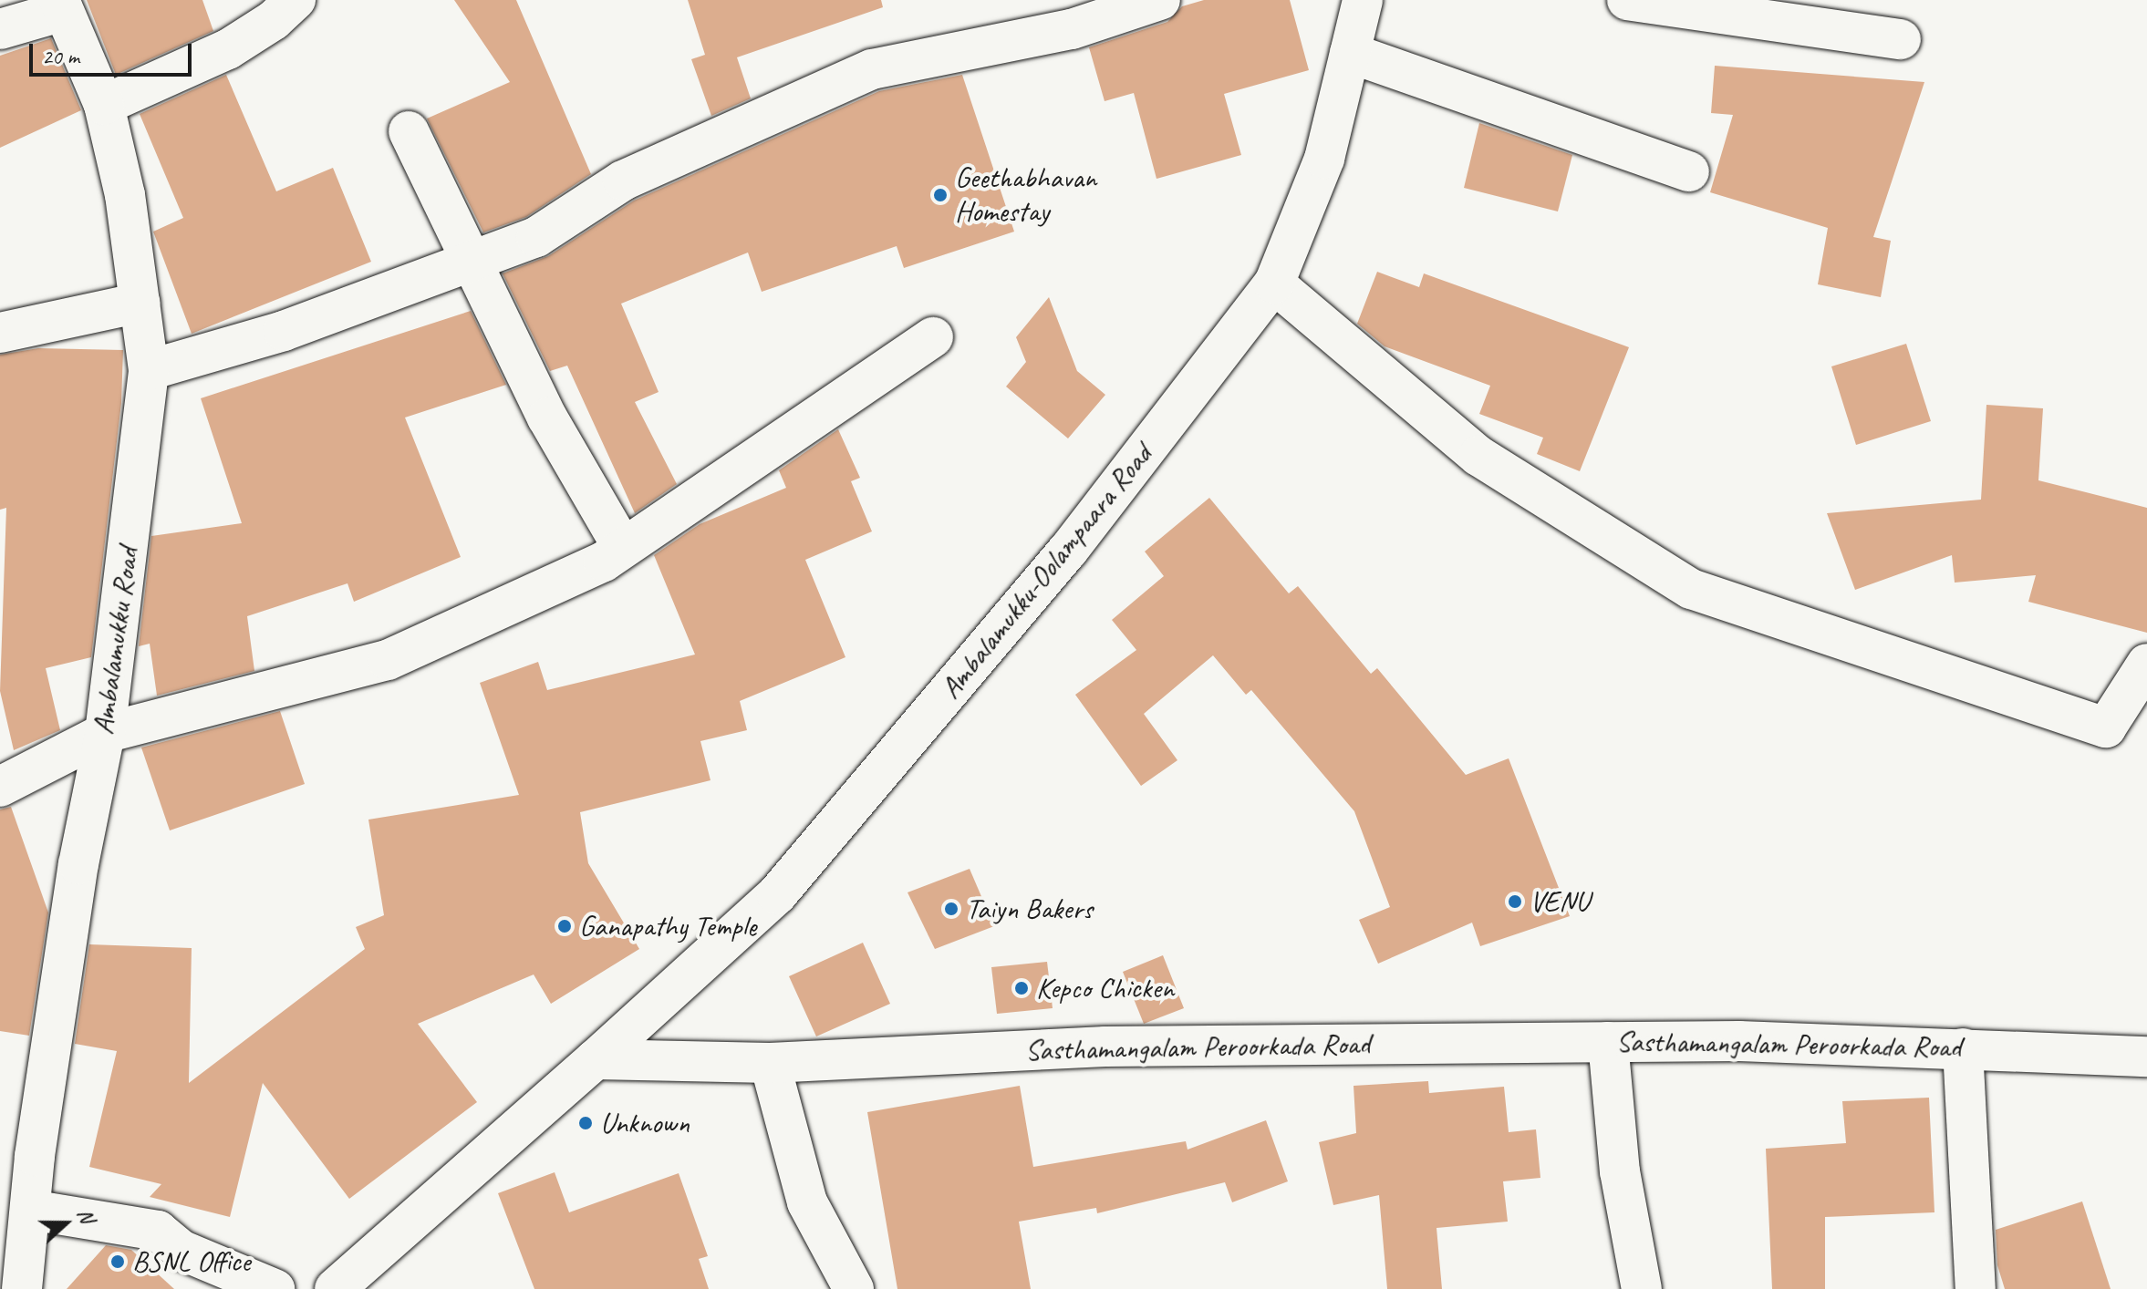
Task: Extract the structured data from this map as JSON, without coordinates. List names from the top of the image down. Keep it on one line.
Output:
{"streets":{"street":["Ambalamukku-Oolampaara Road","Ambalamukku Road","Sasthamangalam Peroorkada Road"]},"crossings":[["Ambalamukku-Oolampaara Road","Sasthamangalam Peroorkada Road"]],"places":["Geethabhavan Homestay","VENU","Taiyn Bakers","Ganapathy Temple","Kepco Chicken","Unknown","BSNL Office"],"scale_bar":"20 m","north":"right"}
